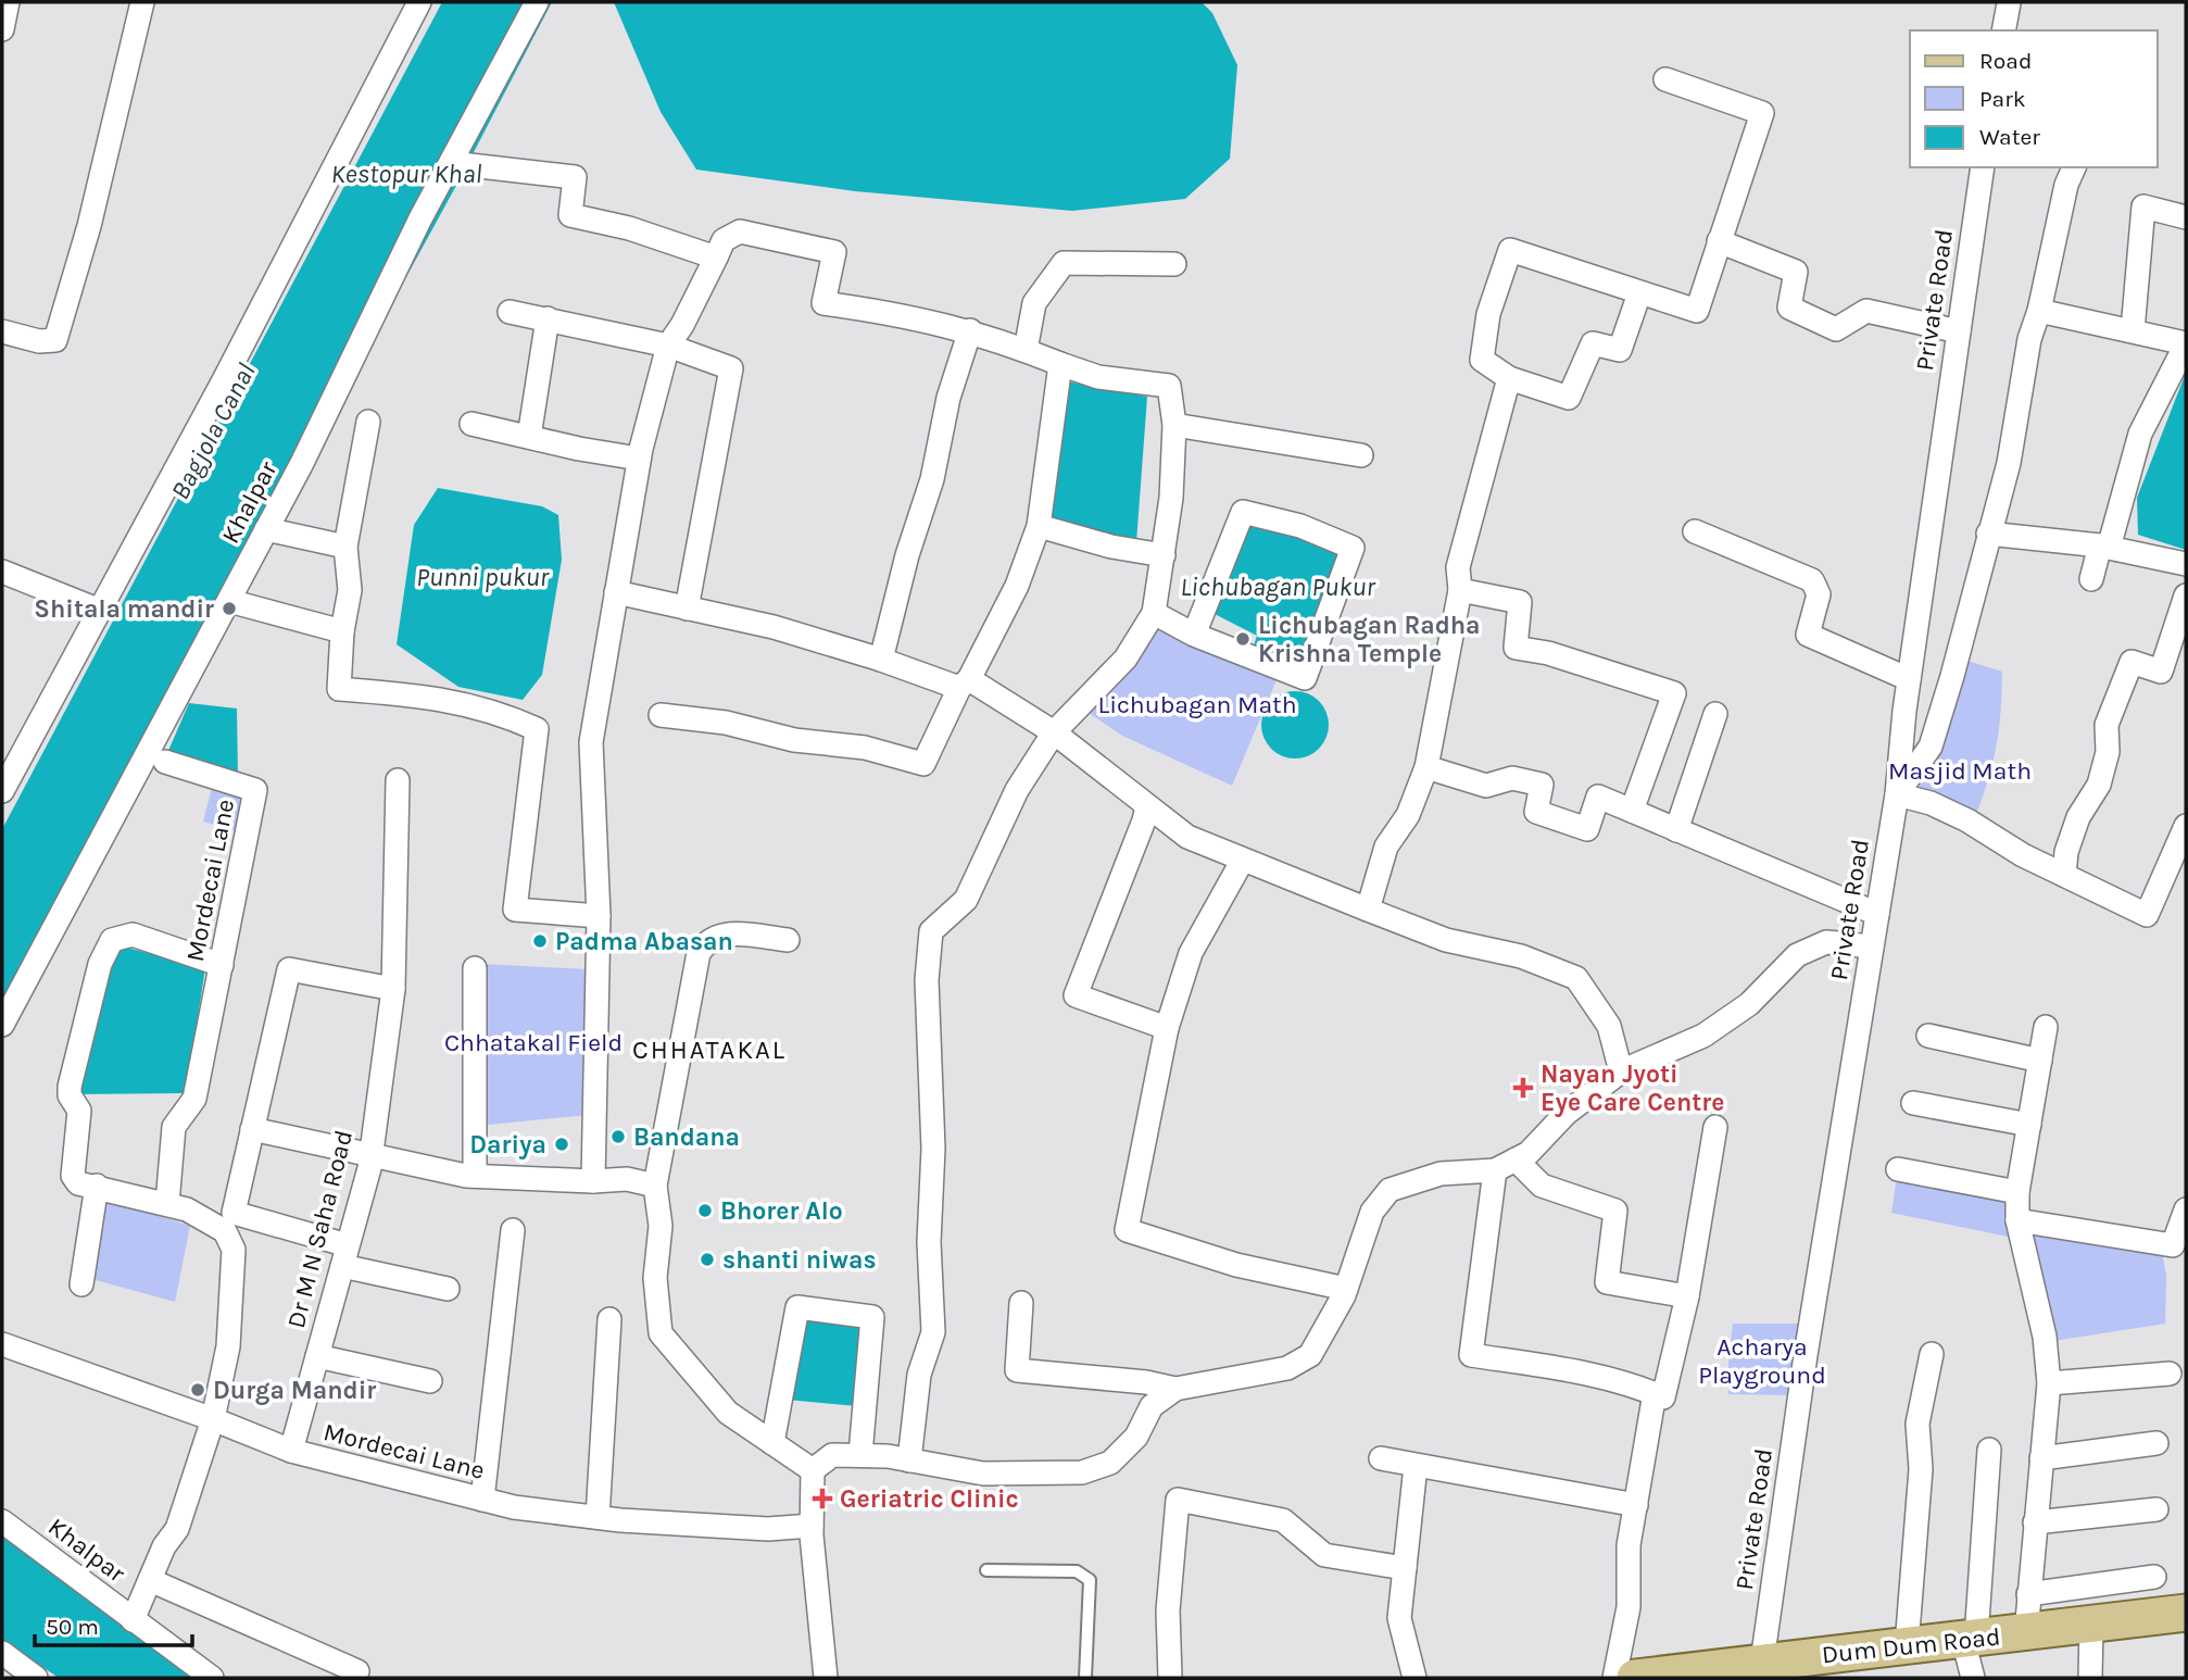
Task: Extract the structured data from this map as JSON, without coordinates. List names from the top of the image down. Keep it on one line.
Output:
{"streets":{"main road":["Dum Dum Road"],"street":["Private Road","Khalpar","Mordecai Lane","Dr M N Saha Road"]},"crossings":[["Private Road","Dum Dum Road"],["Mordecai Lane","Dr M N Saha Road"]],"districts":["CHHATAKAL"],"water":["Kestopur Khal","Bagjola Canal","Punni pukur","Lichubagan Pukur"],"parks":["Lichubagan Math","Masjid Math","Chhatakal Field","Acharya Playground"],"places":{"other":["Shitala mandir","Lichubagan Radha Krishna Temple","Padma Abasan","Bandana","Dariya","Bhorer Alo","shanti niwas","Durga Mandir"],"health":["Nayan Jyoti Eye Care Centre","Geriatric Clinic"]},"legend":["Road","Park","Water"],"scale_bar":"50 m"}
